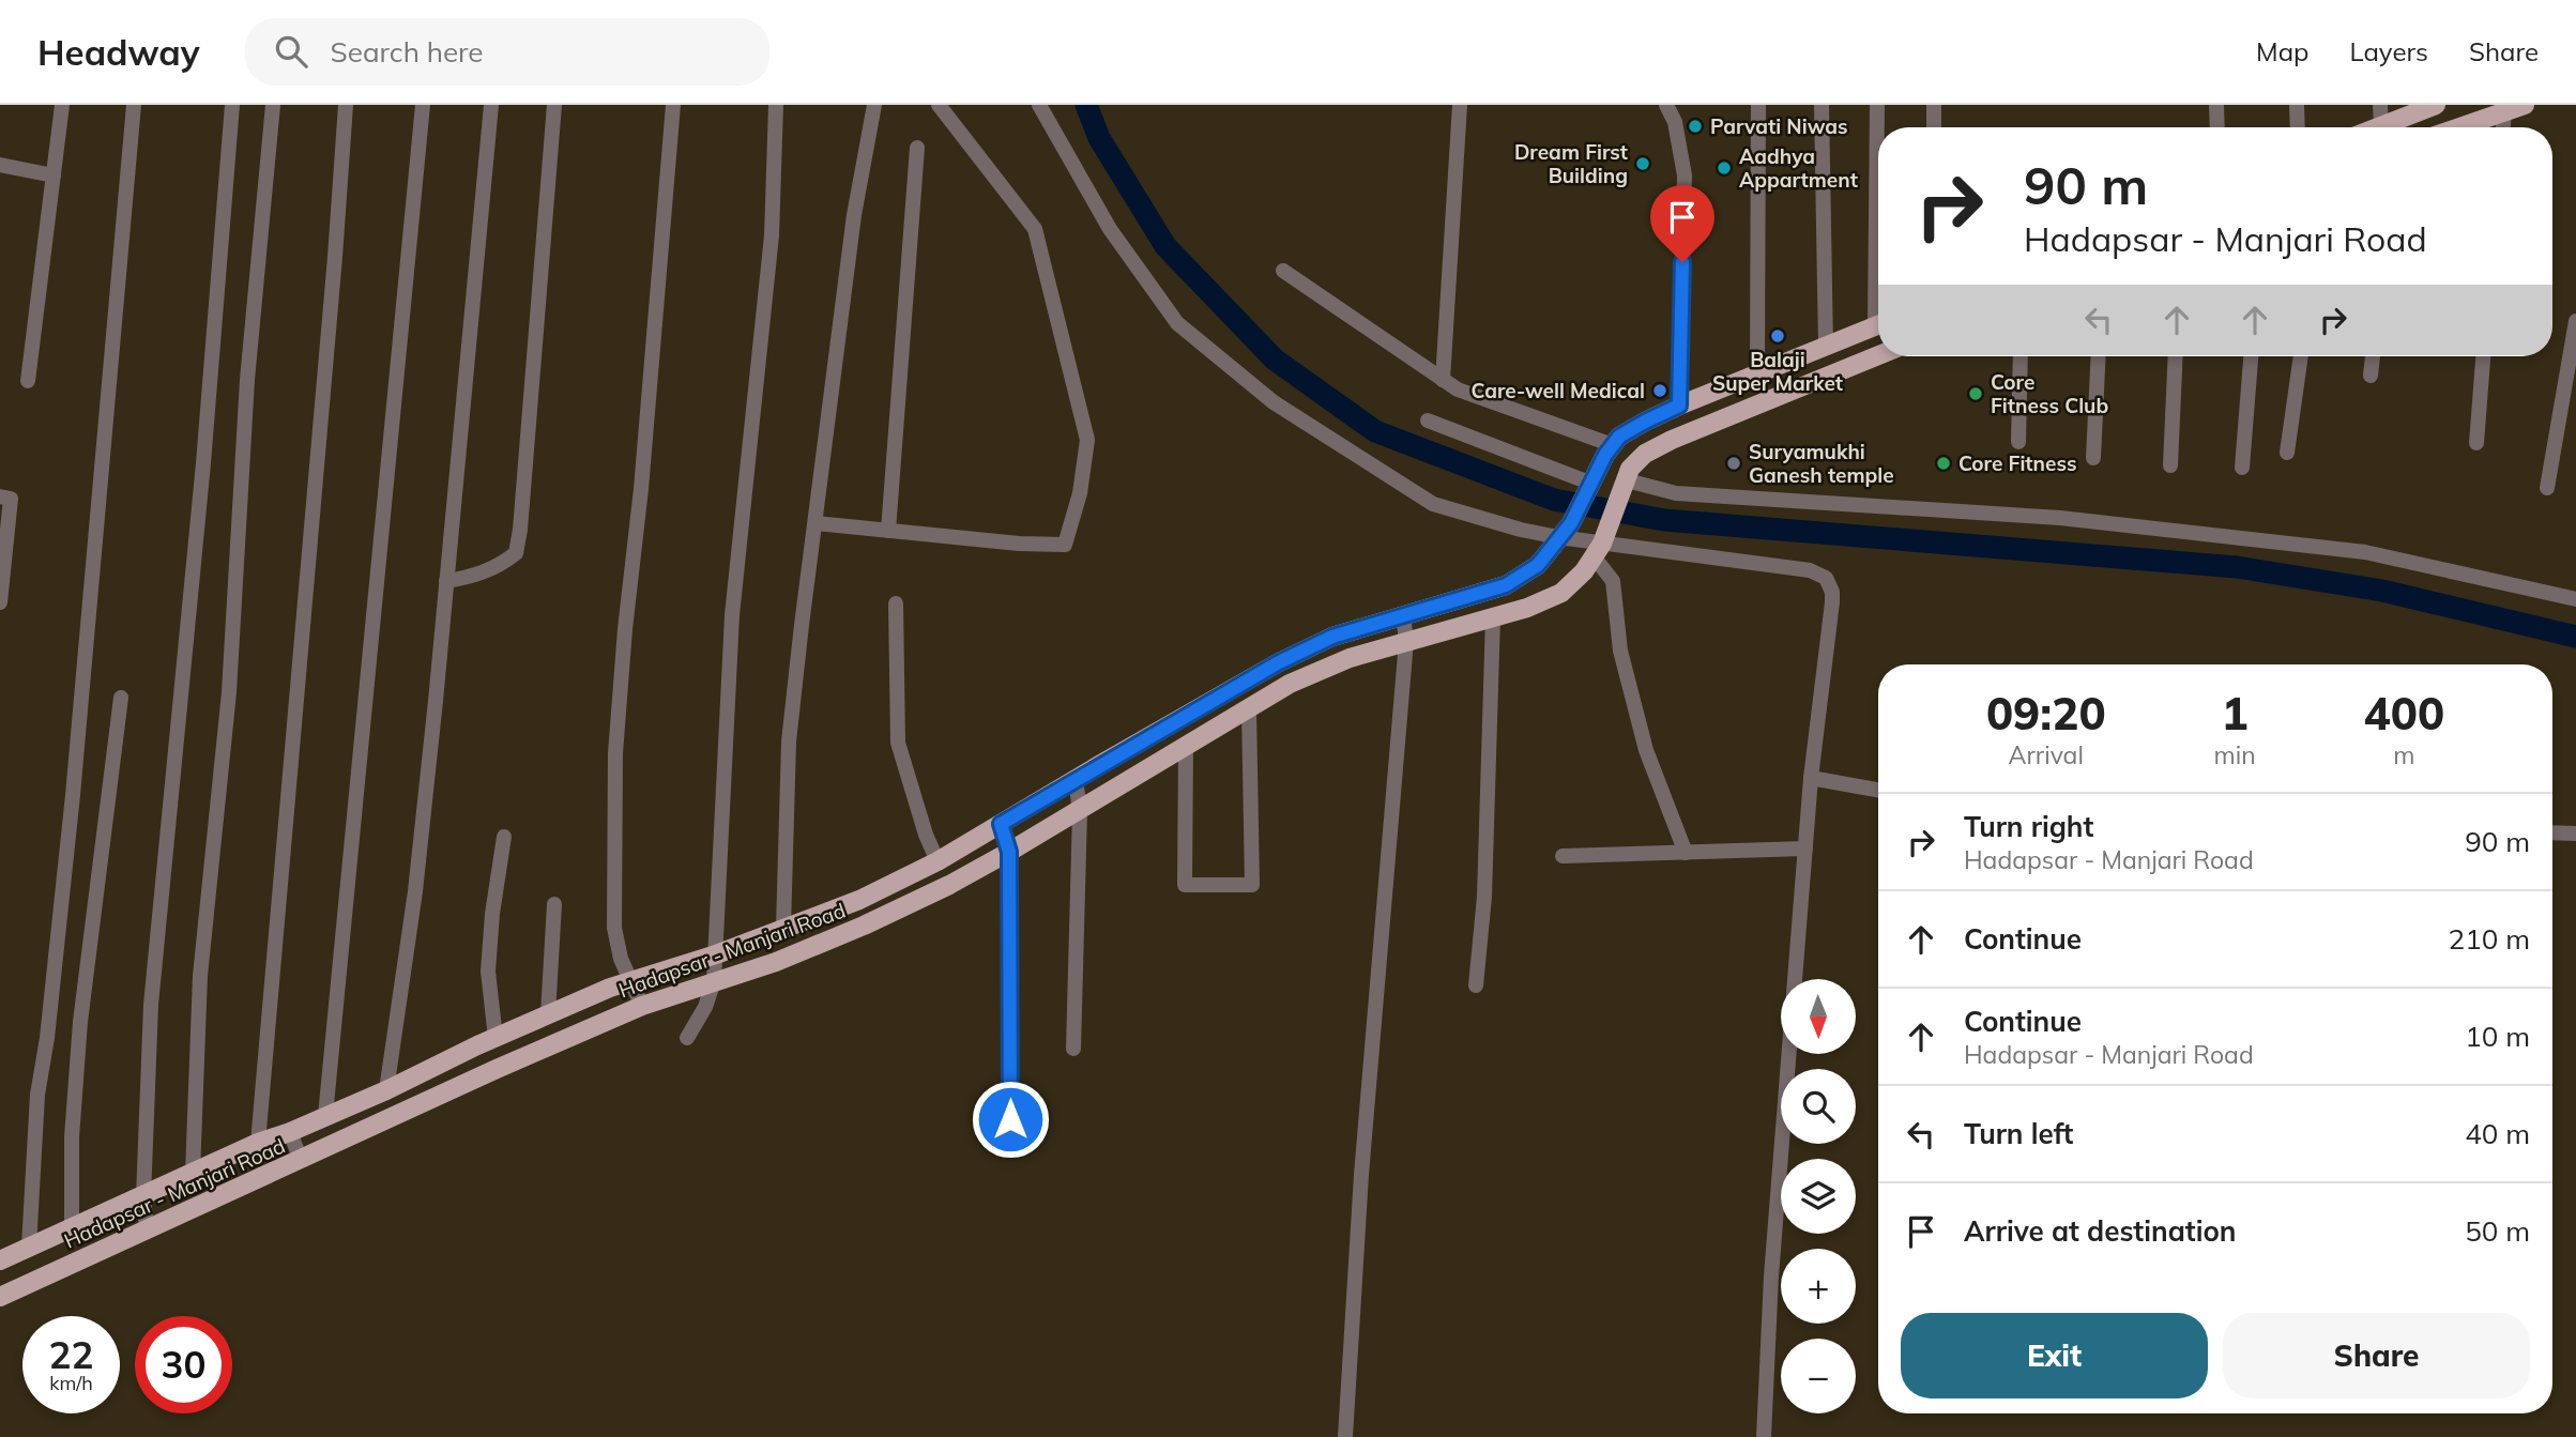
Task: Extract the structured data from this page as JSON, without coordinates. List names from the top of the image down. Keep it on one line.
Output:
{"streets":{"main road":["Hadapsar - Manjari Road"]},"places":["Parvati Niwas","Dream First Building","Aadhya Appartment","Balaji Super Market","Care-well Medical","Core Fitness Club","Suryamukhi Ganesh temple","Core Fitness"],"north":"bottom","page":{"header":"Headway","search":"Search here","nav":["Map","Layers","Share"],"turn":["90 m","Hadapsar - Manjari Road"],"eta":["09:20","Arrival","1","min","400","m"],"list":[{"name":"Turn right","note":"Hadapsar - Manjari Road","value":"90 m"},{"name":"Continue","value":"210 m"},{"name":"Continue","note":"Hadapsar - Manjari Road","value":"10 m"},{"name":"Turn left","value":"40 m"},{"name":"Arrive at destination","value":"50 m"}],"map_buttons":["+","−"],"buttons":["Exit","Share"],"speed":"22 km/h","limit":"30"}}
